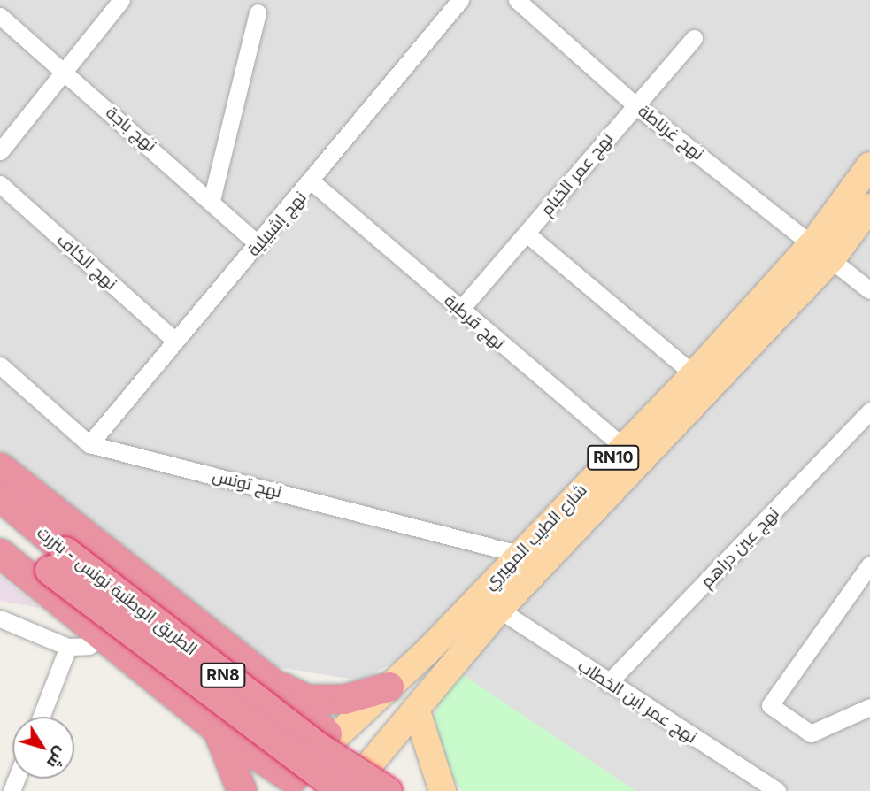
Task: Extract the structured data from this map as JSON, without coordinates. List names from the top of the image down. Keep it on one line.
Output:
{"streets":{"highway":["الطريق الوطنية تونس - بنزرت","RN8"],"main road":["RN10","شارع الطيب المهيري"],"street":["نهج باجة","نهج غرناطة","نهج عمر الخيام","نهج إشبيلية","نهج الكاف","نهج قرطبة","نهج تونس","نهج عين دراهم","نهج عمر ابن الخطاب"]},"crossings":[["نهج باجة","نهج إشبيلية"],["نهج غرناطة","نهج عمر الخيام"],["نهج غرناطة","شارع الطيب المهيري"],["نهج عمر الخيام","نهج قرطبة"],["نهج إشبيلية","نهج الكاف"],["نهج إشبيلية","نهج قرطبة"],["نهج إشبيلية","نهج تونس"],["نهج قرطبة","شارع الطيب المهيري"],["RN10","شارع الطيب المهيري"],["نهج تونس","شارع الطيب المهيري"],["شارع الطيب المهيري","نهج عمر ابن الخطاب"],["نهج عين دراهم","نهج عمر ابن الخطاب"]],"north":"bottom right"}
